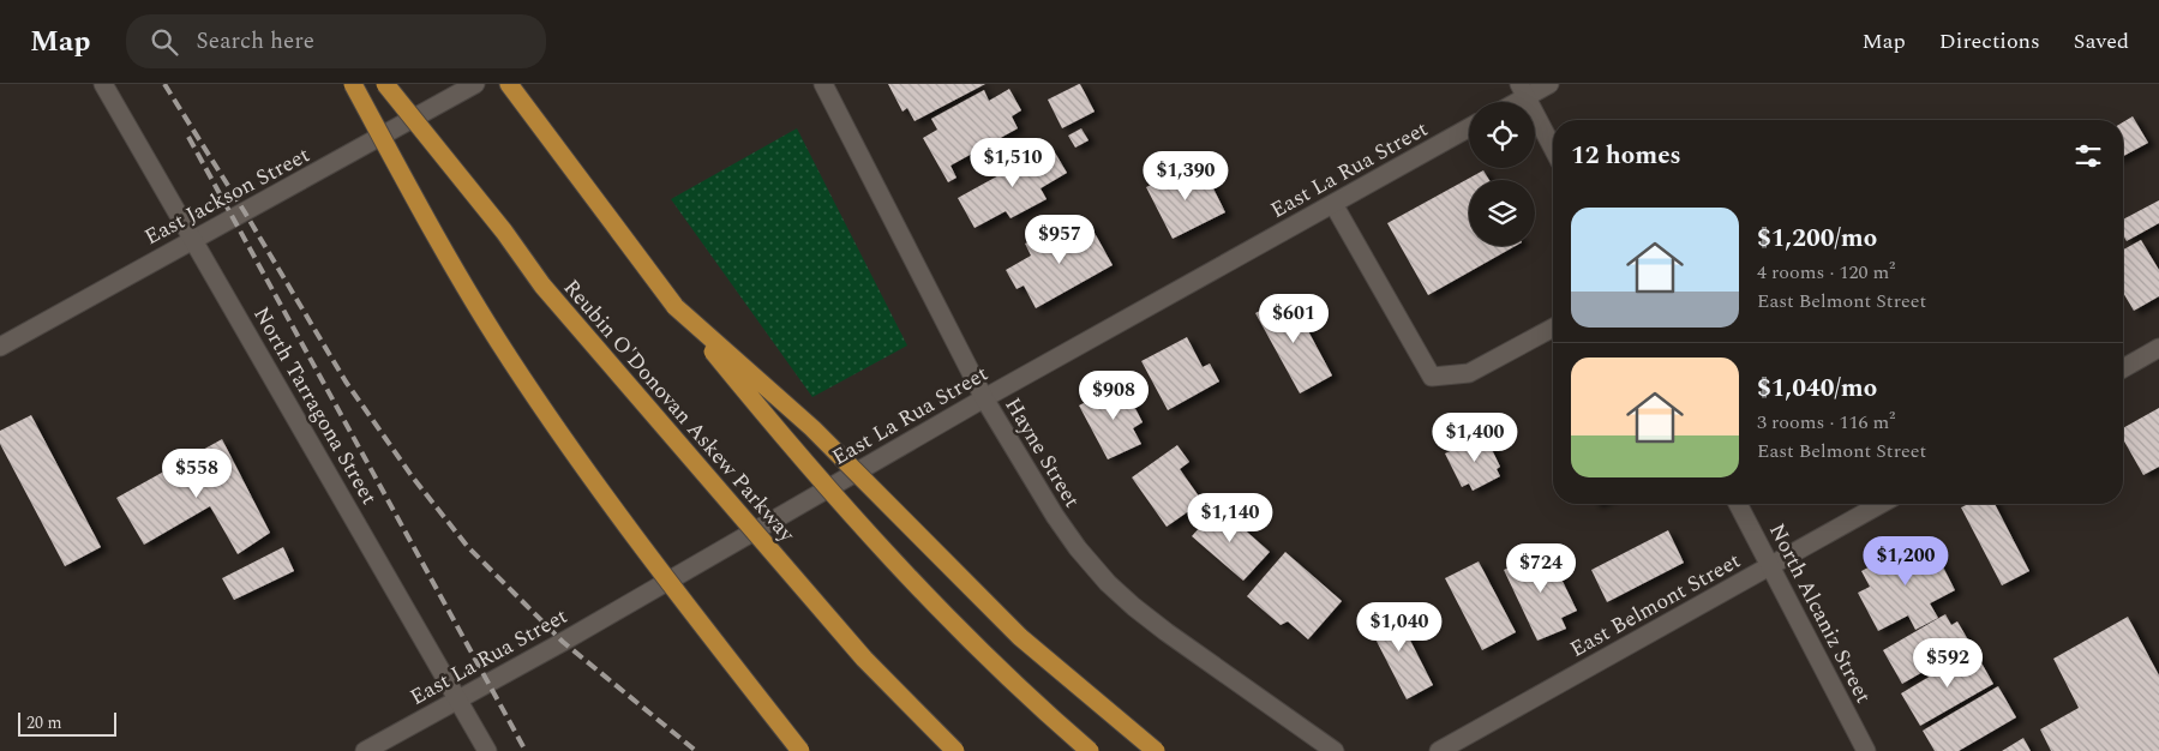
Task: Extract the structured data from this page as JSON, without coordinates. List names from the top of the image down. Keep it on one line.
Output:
{"streets":{"highway":["Reubin O'Donovan Askew Parkway"],"street":["East La Rua Street","East Jackson Street","North Tarragona Street","Hayne Street","East Belmont Street","North Alcaniz Street"]},"crossings":[["East La Rua Street","North Tarragona Street"],["East La Rua Street","Hayne Street"],["East Jackson Street","North Tarragona Street"],["East Belmont Street","North Alcaniz Street"]],"scale_bar":"20 m","page":{"header":"Map","search":"Search here","nav":["Map","Directions","Saved"],"heading":"12 homes","price":["$1,510","$1,390","$957","$601","$908","$1,400","$558","$1,140","$1,200","$724","$1,040","$592"],"list":[{"name":"$1,200/mo","note":"4 rooms · 120 m² · East Belmont Street"},{"name":"$1,040/mo","note":"3 rooms · 116 m² · East Belmont Street"}],"scale":"20 m"}}
